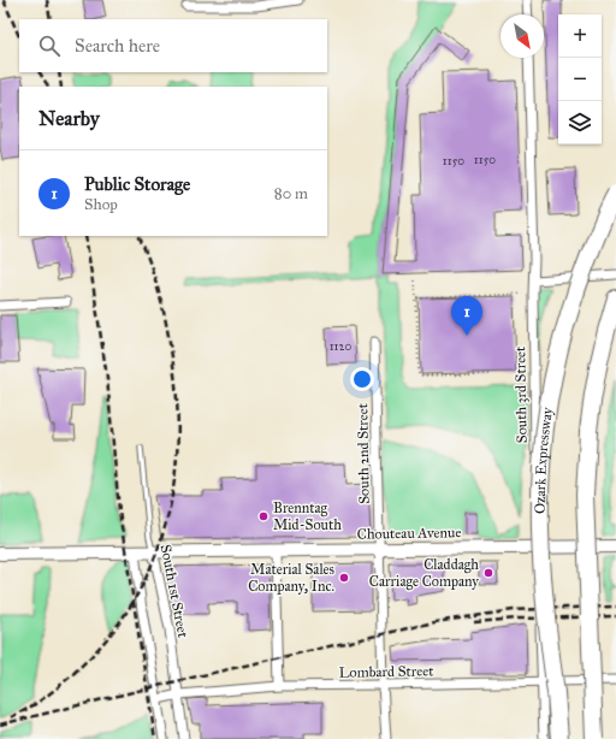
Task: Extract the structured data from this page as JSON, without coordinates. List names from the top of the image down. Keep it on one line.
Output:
{"streets":{"highway":["Ozark Expressway"],"street":["South 3rd Street","South 2nd Street","Chouteau Avenue","South 1st Street","Lombard Street"]},"crossings":[["South 3rd Street","Chouteau Avenue"],["South 3rd Street","Lombard Street"],["South 2nd Street","Chouteau Avenue"],["South 2nd Street","Lombard Street"],["Chouteau Avenue","South 1st Street"],["South 1st Street","Lombard Street"]],"places":["Brenntag Mid-South","Claddagh Carriage Company","Material Sales Company, Inc."],"house_numbers":["1150","1150","1120"],"north":"bottom right","page":{"map_buttons":["+","−"],"search":"Search here","heading":"Nearby","list":[{"mark":"1","name":"Public Storage","note":"Shop","value":"80 m"}],"pins":"1"}}
